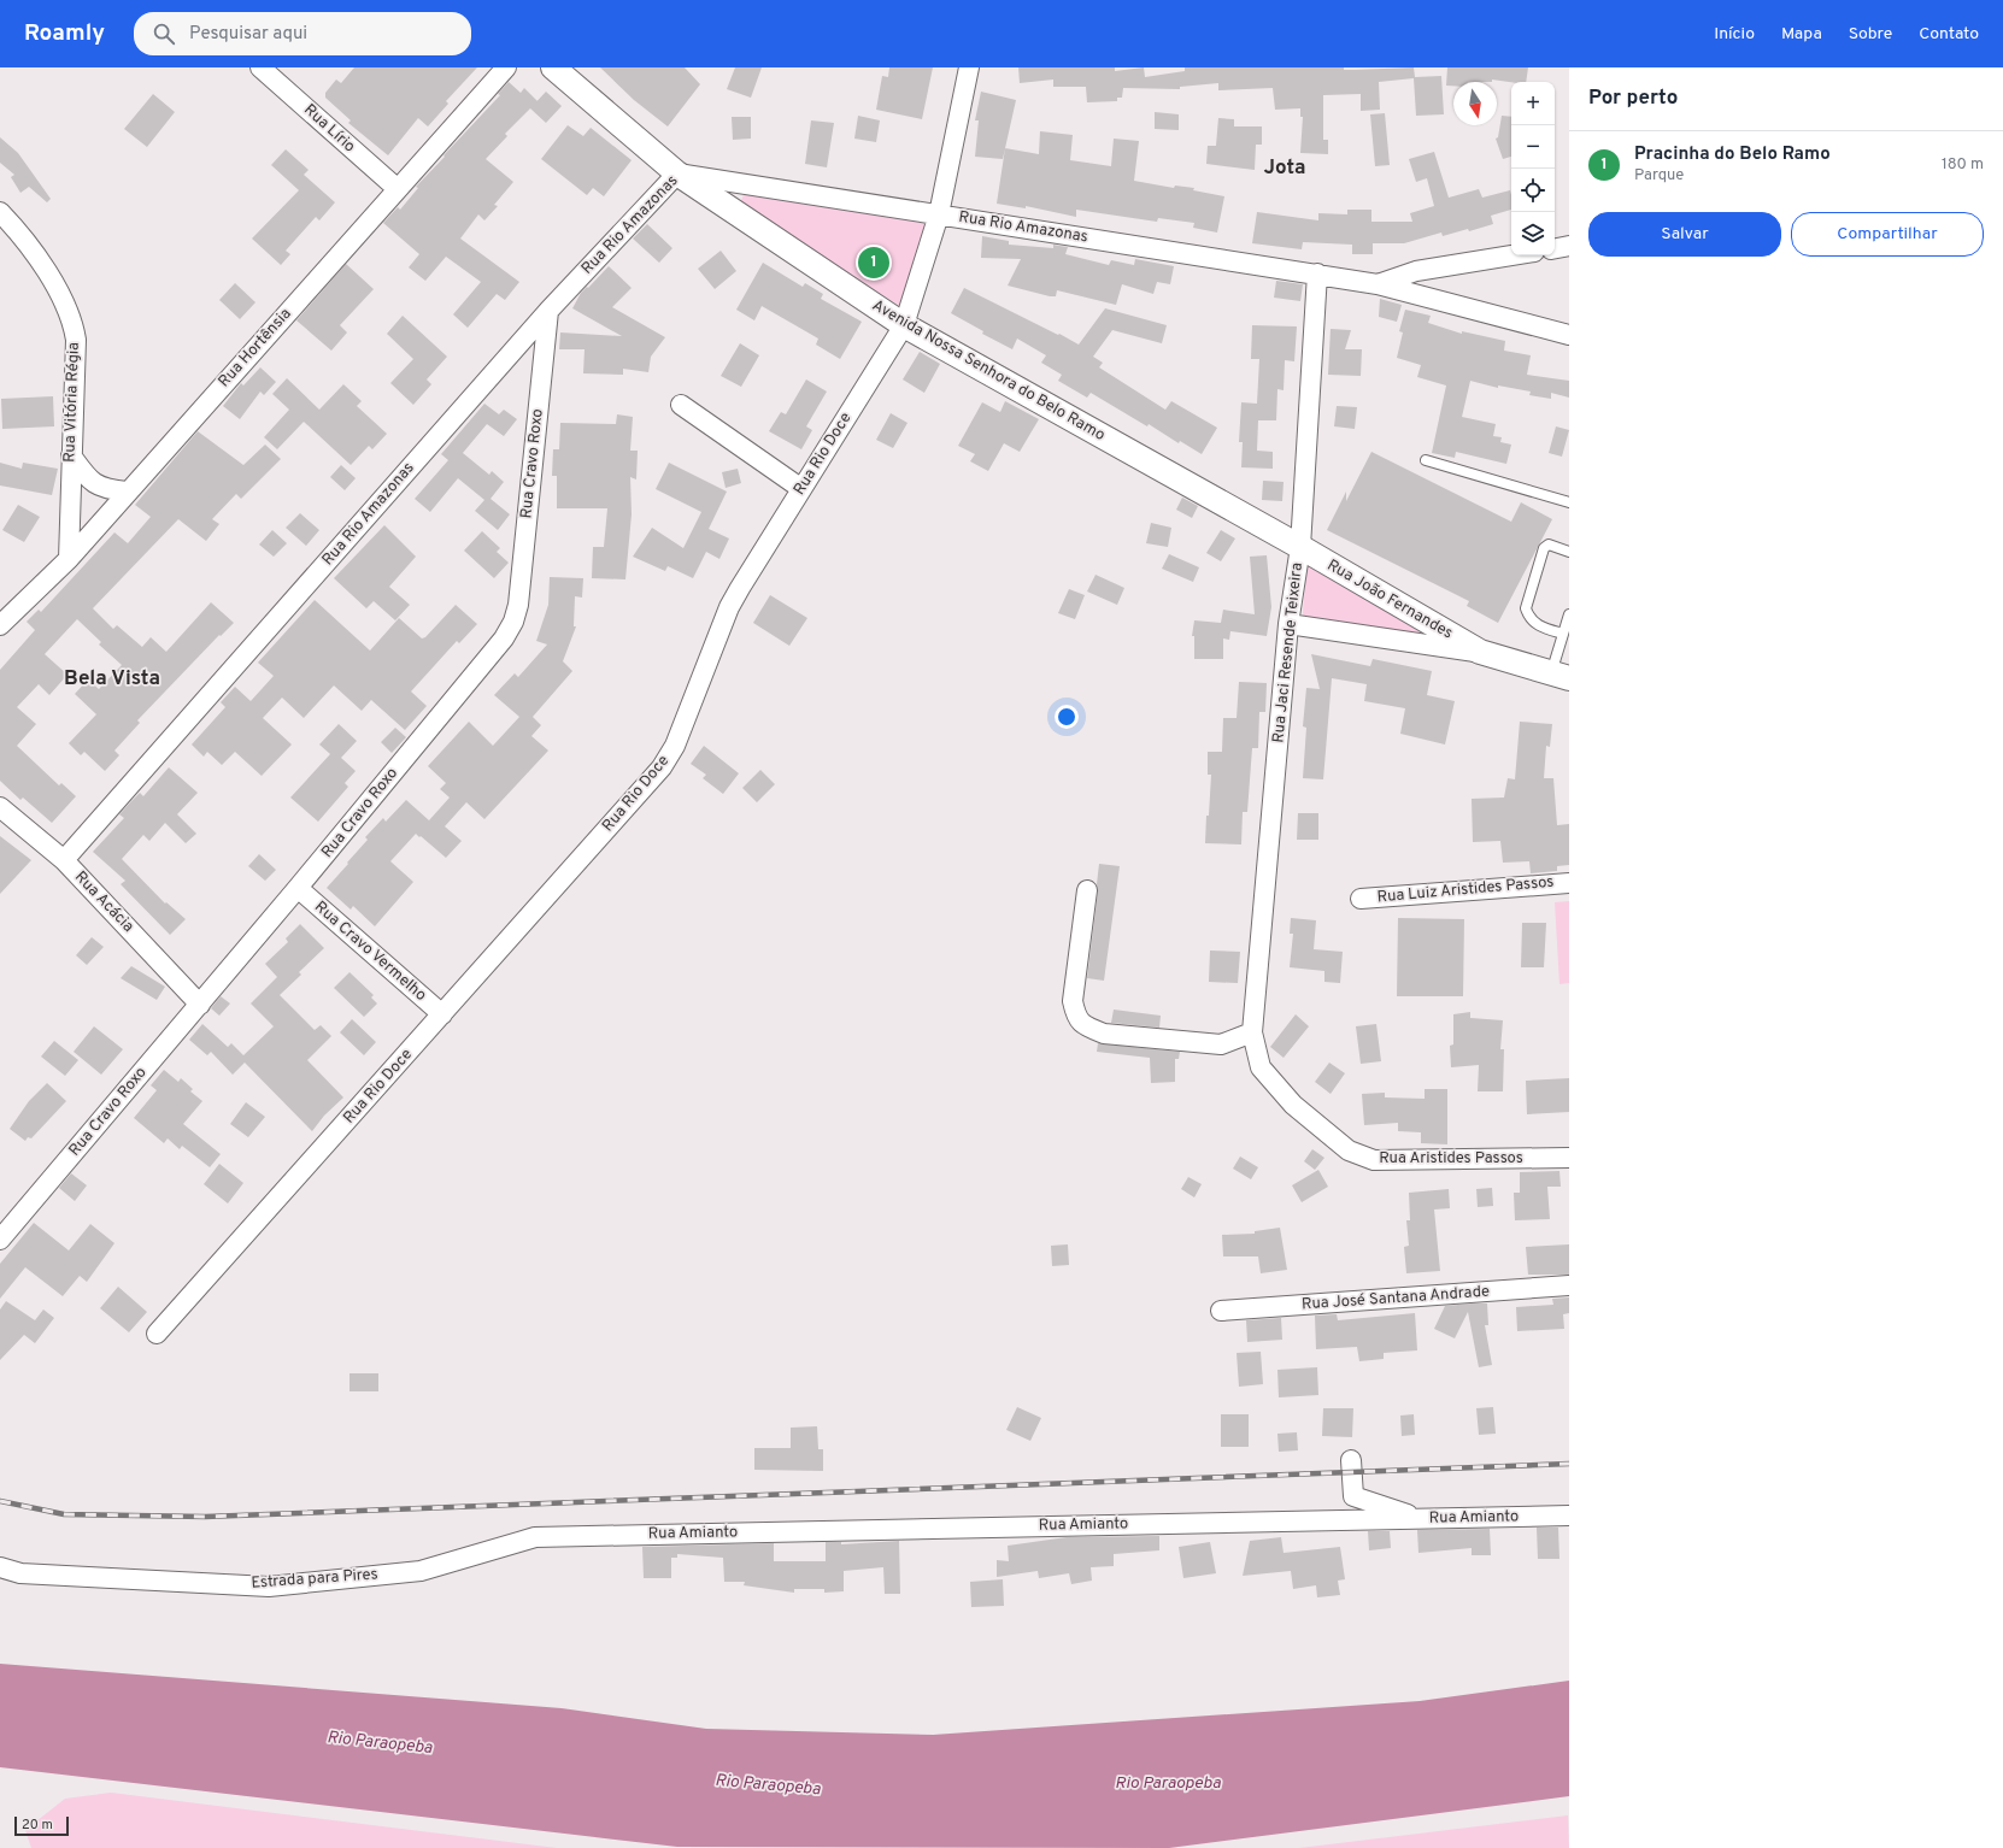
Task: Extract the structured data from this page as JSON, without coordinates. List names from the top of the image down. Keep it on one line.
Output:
{"streets":{"street":["Rua Lírio","Rua Rio Amazonas","Rua Hortênsia","Avenida Nossa Senhora do Belo Ramo","Rua Vitória Régia","Rua Rio Doce","Rua Cravo Roxo","Rua João Fernandes","Rua Jaci Resende Teixeira","Rua Luiz Aristides Passos","Rua Acácia","Rua Cravo Vermelho","Rua Aristides Passos","Rua José Santana Andrade","Rua Amianto","Estrada para Pires"]},"crossings":[["Rua Lírio","Rua Hortênsia"],["Rua Rio Amazonas","Avenida Nossa Senhora do Belo Ramo"],["Rua Rio Amazonas","Rua Rio Doce"],["Rua Rio Amazonas","Rua Cravo Roxo"],["Rua Rio Amazonas","Rua Jaci Resende Teixeira"],["Rua Rio Amazonas","Rua Acácia"],["Rua Hortênsia","Rua Vitória Régia"],["Avenida Nossa Senhora do Belo Ramo","Rua Rio Doce"],["Avenida Nossa Senhora do Belo Ramo","Rua João Fernandes"],["Avenida Nossa Senhora do Belo Ramo","Rua Jaci Resende Teixeira"],["Rua Rio Doce","Rua Cravo Vermelho"],["Rua Cravo Roxo","Rua Acácia"],["Rua Cravo Roxo","Rua Cravo Vermelho"],["Rua João Fernandes","Rua Jaci Resende Teixeira"],["Rua Jaci Resende Teixeira","Rua Aristides Passos"],["Rua Amianto","Estrada para Pires"]],"districts":["Jota","Bela Vista"],"water":["Rio Paraopeba"],"scale_bar":"20 m","north":"bottom","page":{"header":"Roamly","search":"Pesquisar aqui","nav":["Início","Mapa","Sobre","Contato"],"heading":"Por perto","map_buttons":["+","−"],"list":[{"mark":"1","name":"Pracinha do Belo Ramo","note":"Parque","value":"180 m"}],"buttons":["Salvar","Compartilhar"],"pins":"1","scale":"20 m"}}
